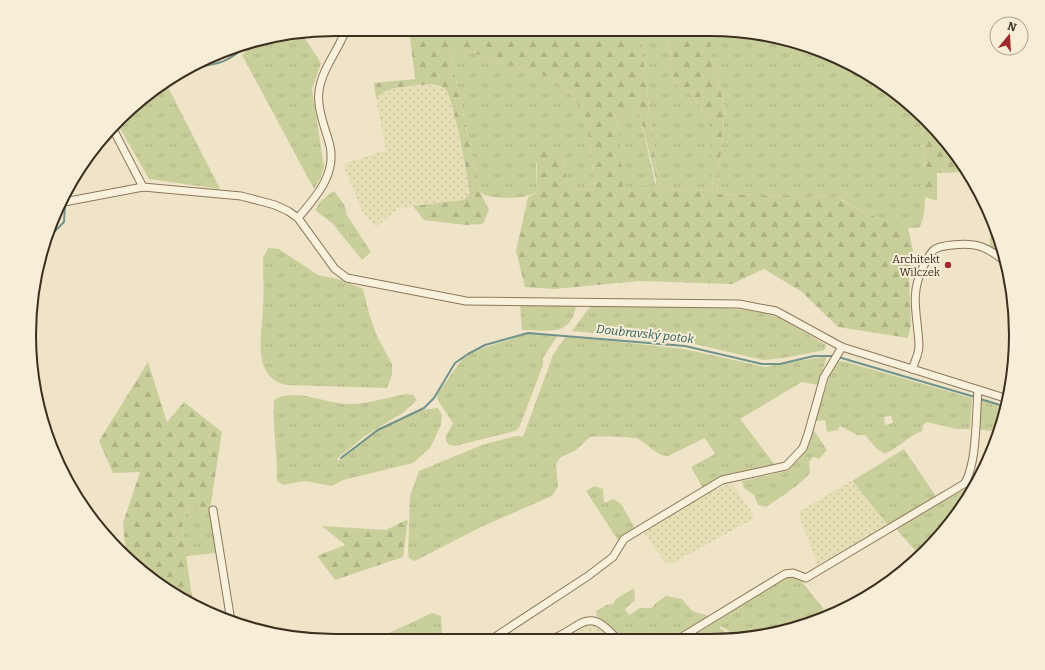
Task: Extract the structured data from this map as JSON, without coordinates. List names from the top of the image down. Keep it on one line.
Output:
{"water":["Doubravský potok"],"places":["Architekt Wilczek"],"north":"top"}
